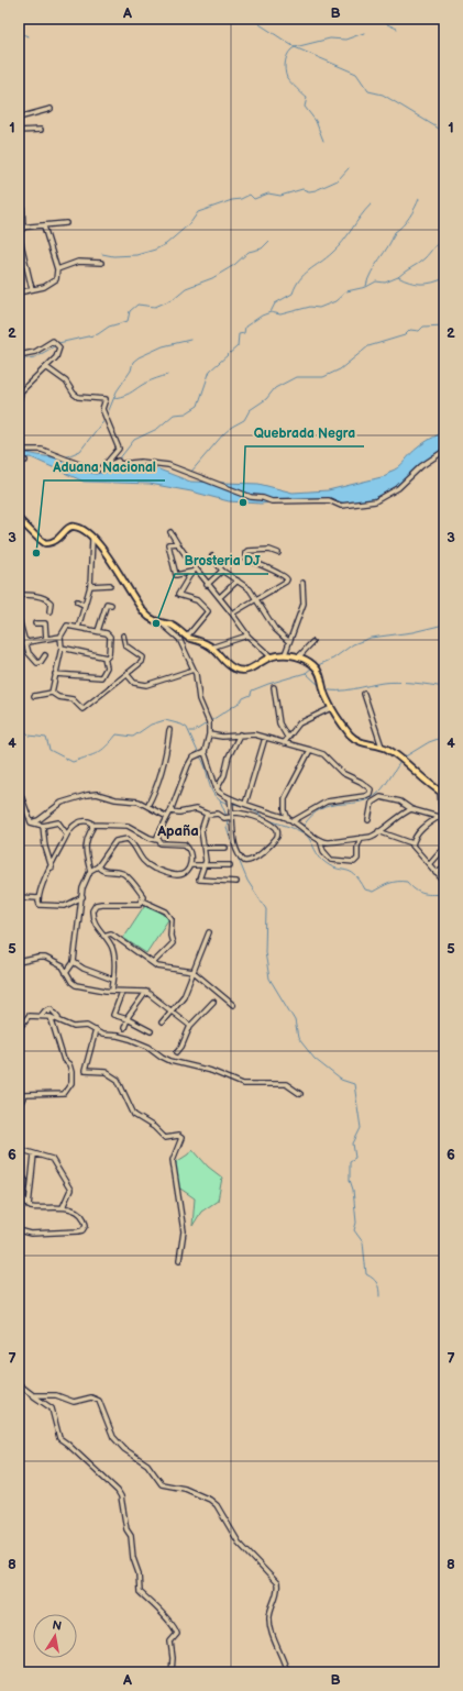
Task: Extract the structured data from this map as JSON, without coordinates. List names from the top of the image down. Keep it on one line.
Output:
{"districts":["Apaña"],"places":["Quebrada Negra","Aduana Nacional","Brosteria DJ"],"north":"top","grid":{"columns":["A","B"],"rows":["1","2","3","4","5","6","7","8"]}}
